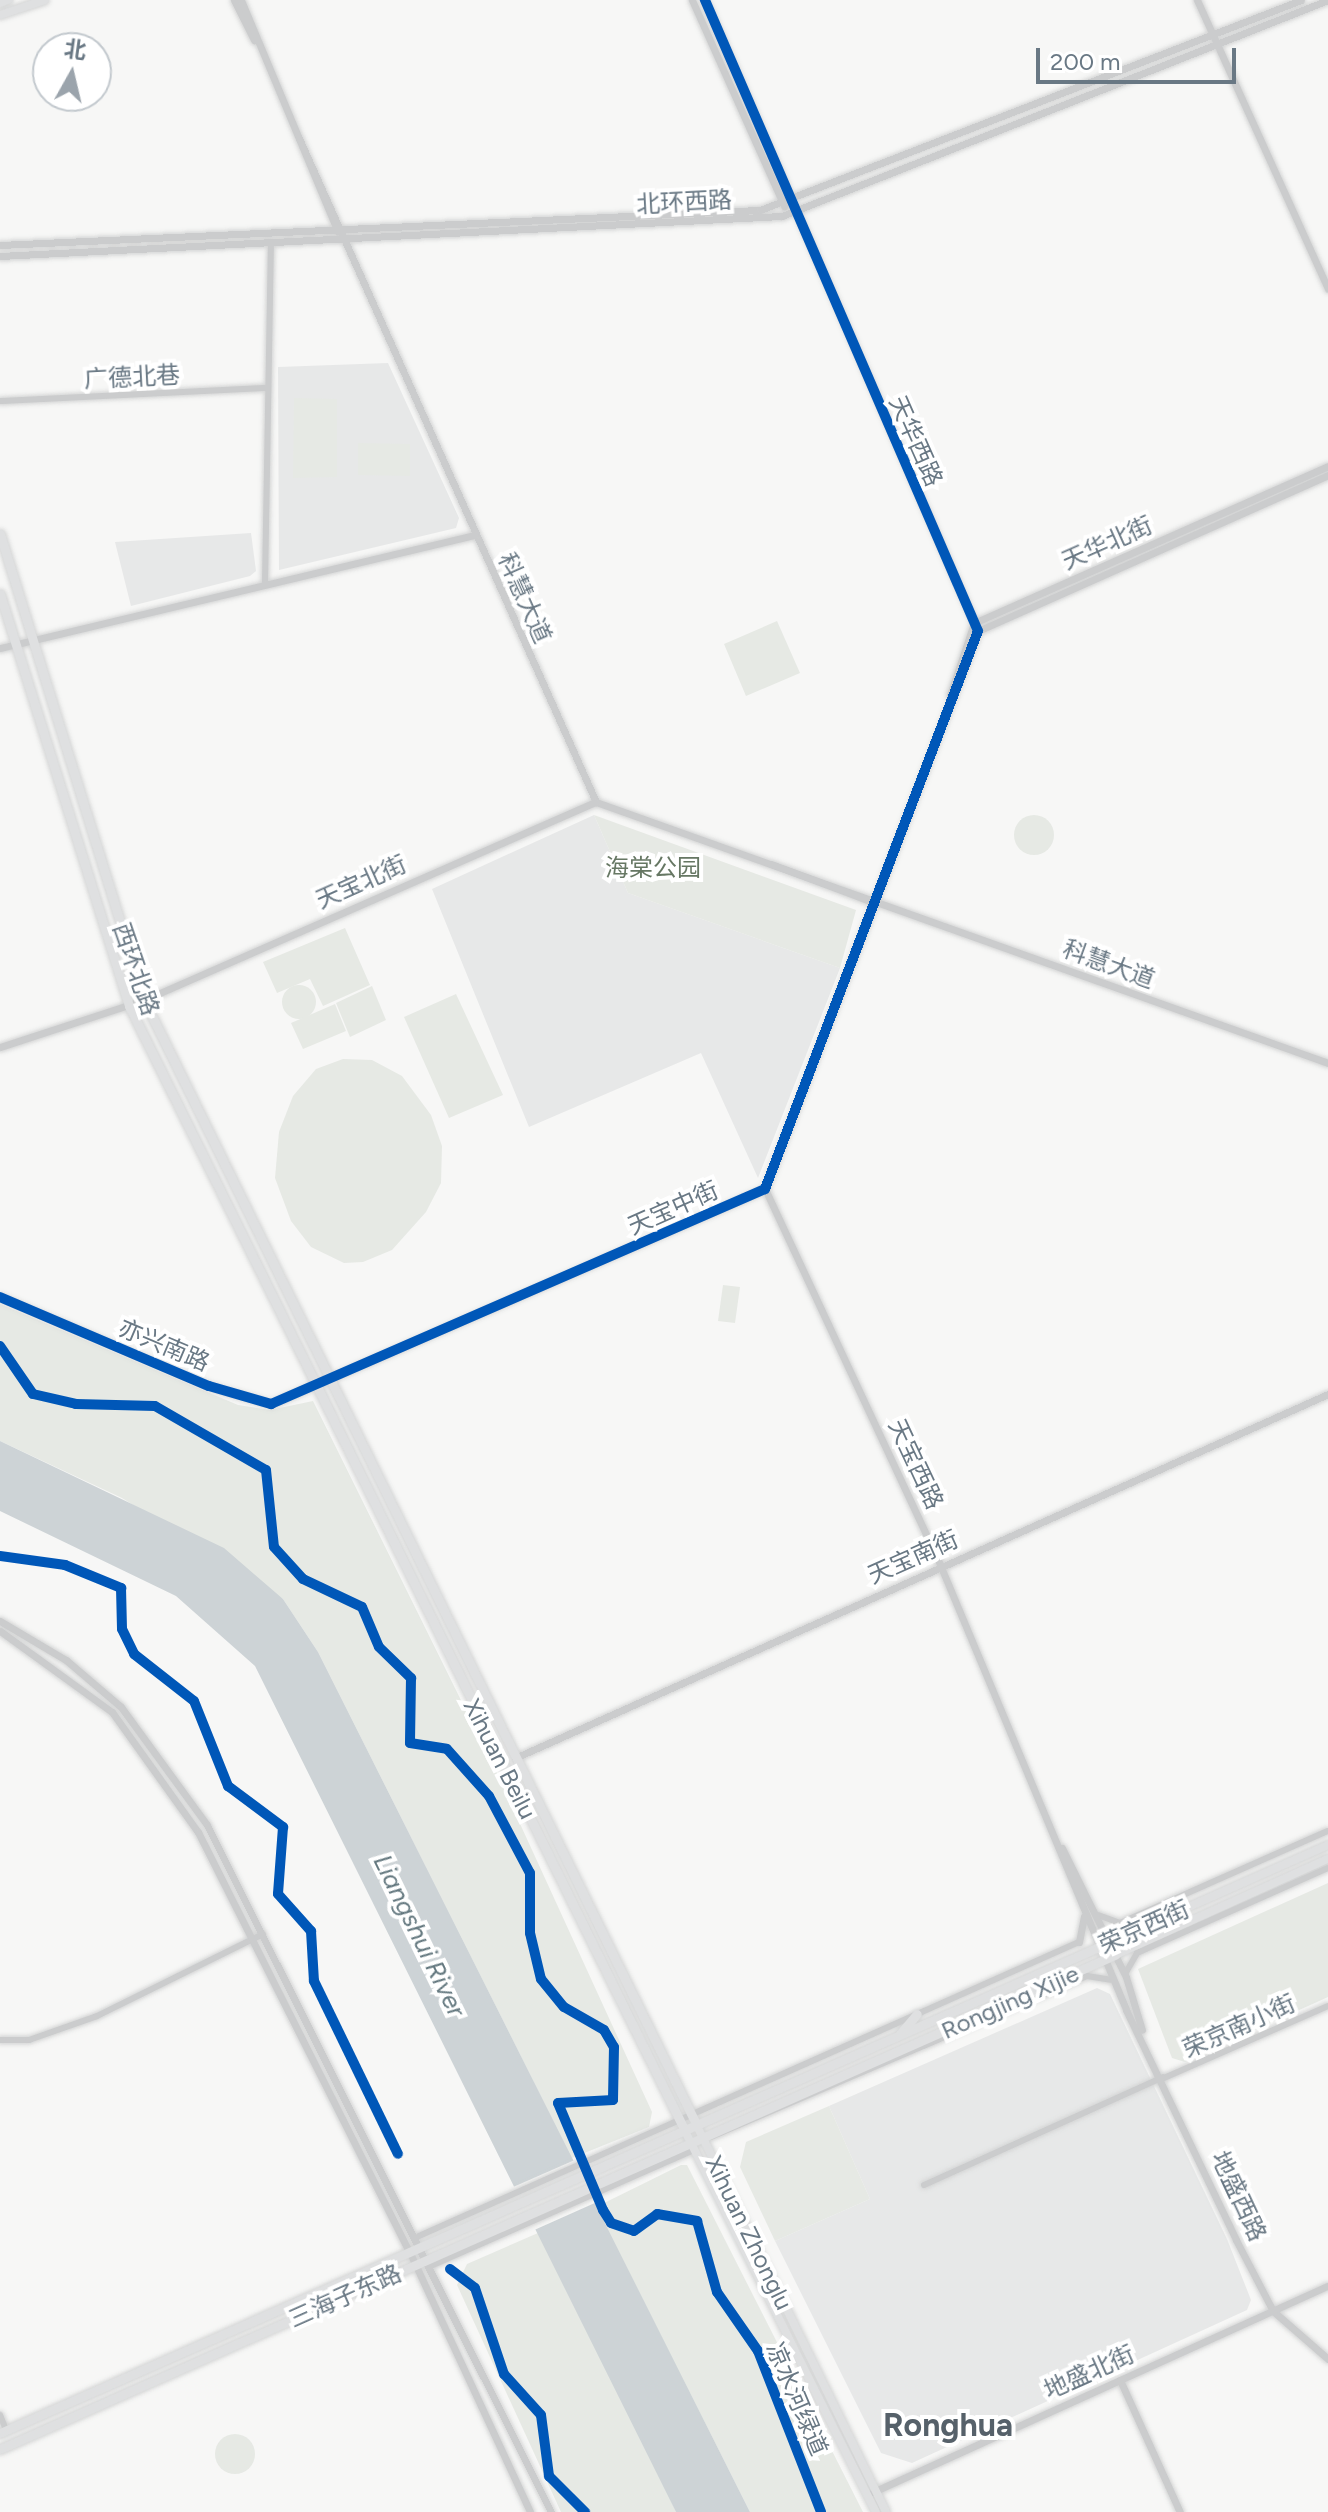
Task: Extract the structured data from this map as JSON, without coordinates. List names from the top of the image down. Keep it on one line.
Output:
{"streets":{"main road":["西环北路","Xihuan Beilu","荣京西街","Rongjing Xijie","Xihuan Zhonglu","三海子东路"],"street":["北环西路","广德北巷","天华西路","天华北街","科慧大道","天宝北街","天宝中街","亦兴南路","天宝西路","天宝南街","荣京南小街","地盛西路","地盛北街"],"cycle path":["凉水河绿道"]},"crossings":[["北环西路","天华西路"],["北环西路","科慧大道"],["天华西路","天华北街"],["科慧大道","天宝北街"],["天宝北街","西环北路"],["西环北路","天宝中街"],["西环北路","亦兴南路"],["西环北路","Xihuan Beilu"],["天宝中街","亦兴南路"],["天宝中街","天宝西路"],["天宝中街","Xihuan Beilu"],["亦兴南路","Xihuan Beilu"],["天宝西路","天宝南街"],["天宝西路","荣京西街"],["天宝南街","Xihuan Beilu"],["Xihuan Beilu","荣京西街"],["Xihuan Beilu","Xihuan Zhonglu"],["Xihuan Beilu","三海子东路"],["荣京西街","Xihuan Zhonglu"],["荣京西街","三海子东路"],["Rongjing Xijie","地盛西路"],["Rongjing Xijie","Xihuan Zhonglu"],["Rongjing Xijie","三海子东路"],["荣京南小街","地盛西路"],["地盛西路","地盛北街"],["Xihuan Zhonglu","三海子东路"],["Xihuan Zhonglu","地盛北街"]],"districts":["Ronghua"],"water":["Liangshui River"],"parks":["海棠公园"],"scale_bar":"200 m","north":"top"}
